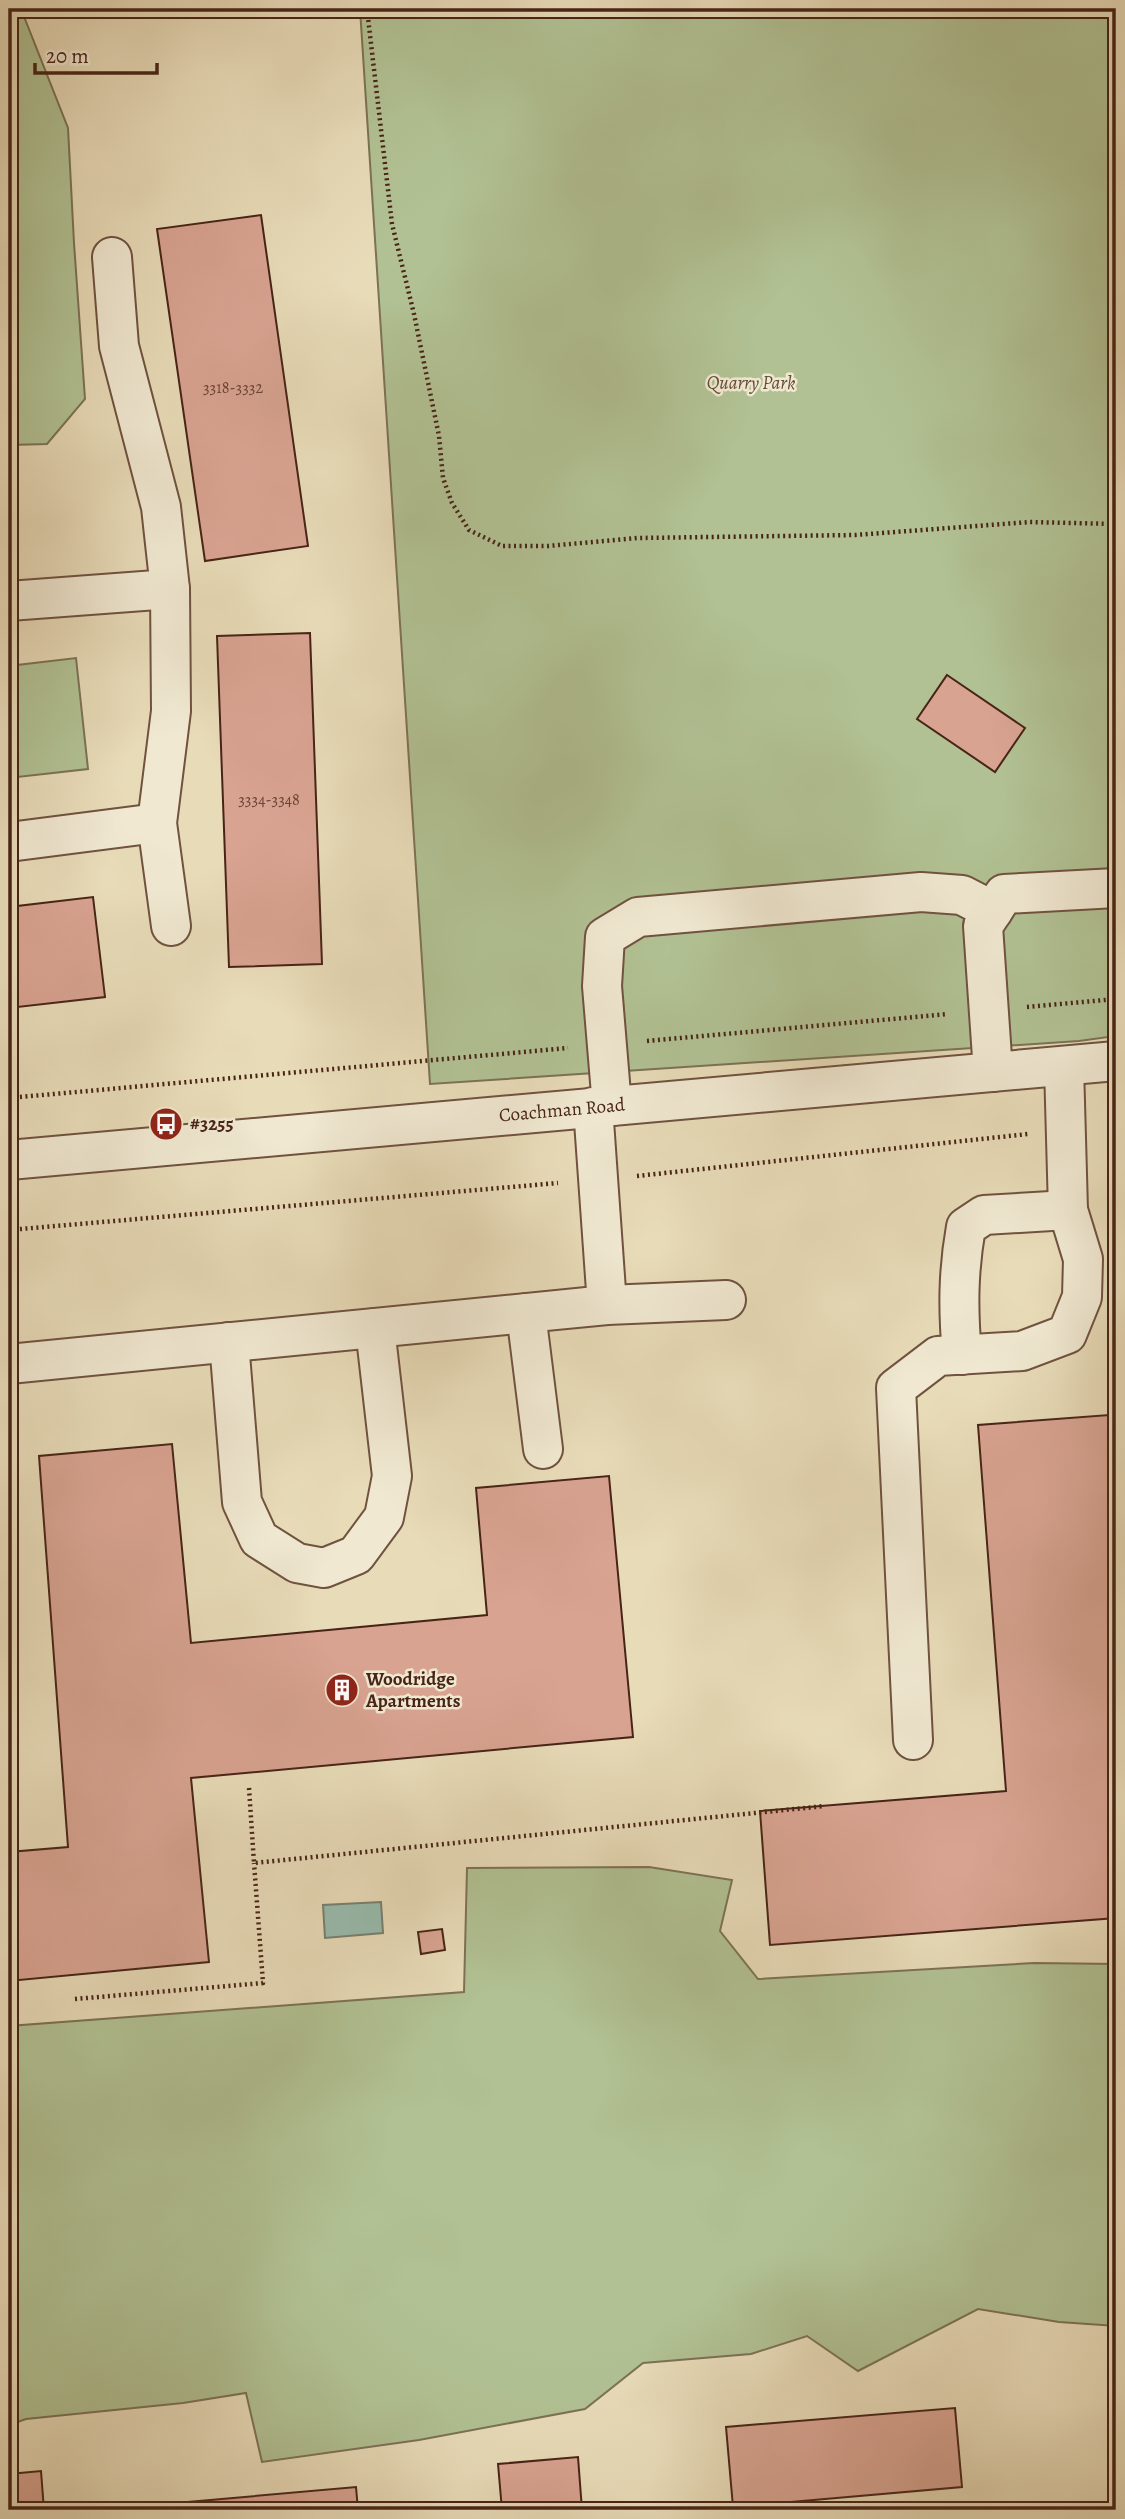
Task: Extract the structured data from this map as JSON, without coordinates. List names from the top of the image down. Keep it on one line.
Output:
{"streets":{"street":["Coachman Road"]},"parks":["Quarry Park"],"places":{"bus stop":["#3255"],"building":["Woodridge Apartments"]},"house_numbers":["3318-3332","3334-3348"],"scale_bar":"20 m"}
